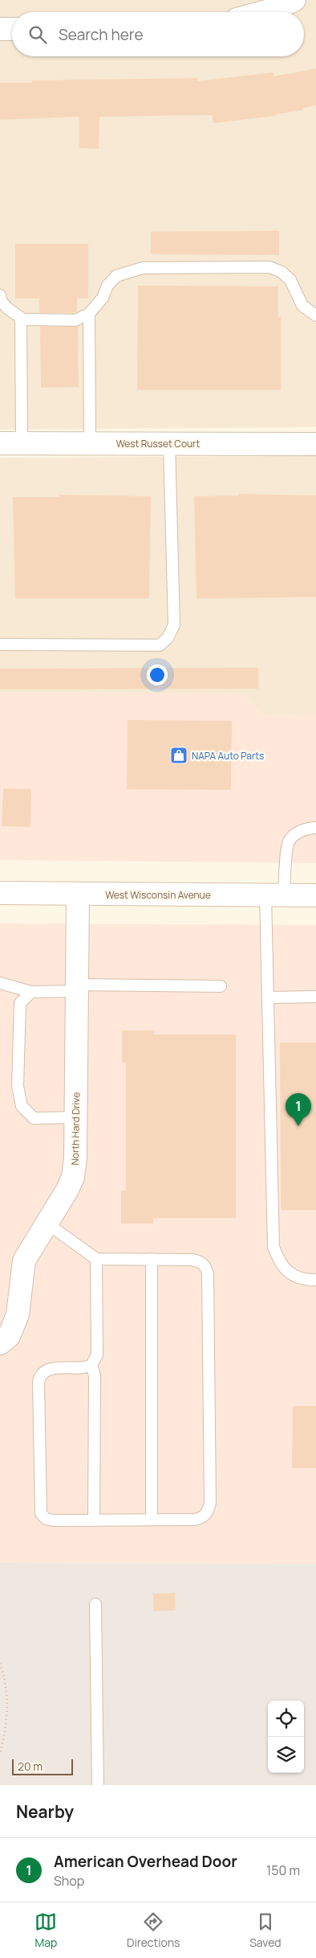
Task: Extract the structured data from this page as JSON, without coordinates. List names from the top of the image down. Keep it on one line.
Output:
{"streets":{"street":["West Russet Court","West Wisconsin Avenue","North Hard Drive"]},"crossings":[["West Wisconsin Avenue","North Hard Drive"]],"places":{"shop":["NAPA Auto Parts"]},"scale_bar":"20 m","page":{"search":"Search here","pins":"1","scale":"20 m","heading":"Nearby","list":[{"mark":"1","name":"American Overhead Door","note":"Shop","value":"150 m"}],"nav":["Map","Directions","Saved"]}}
